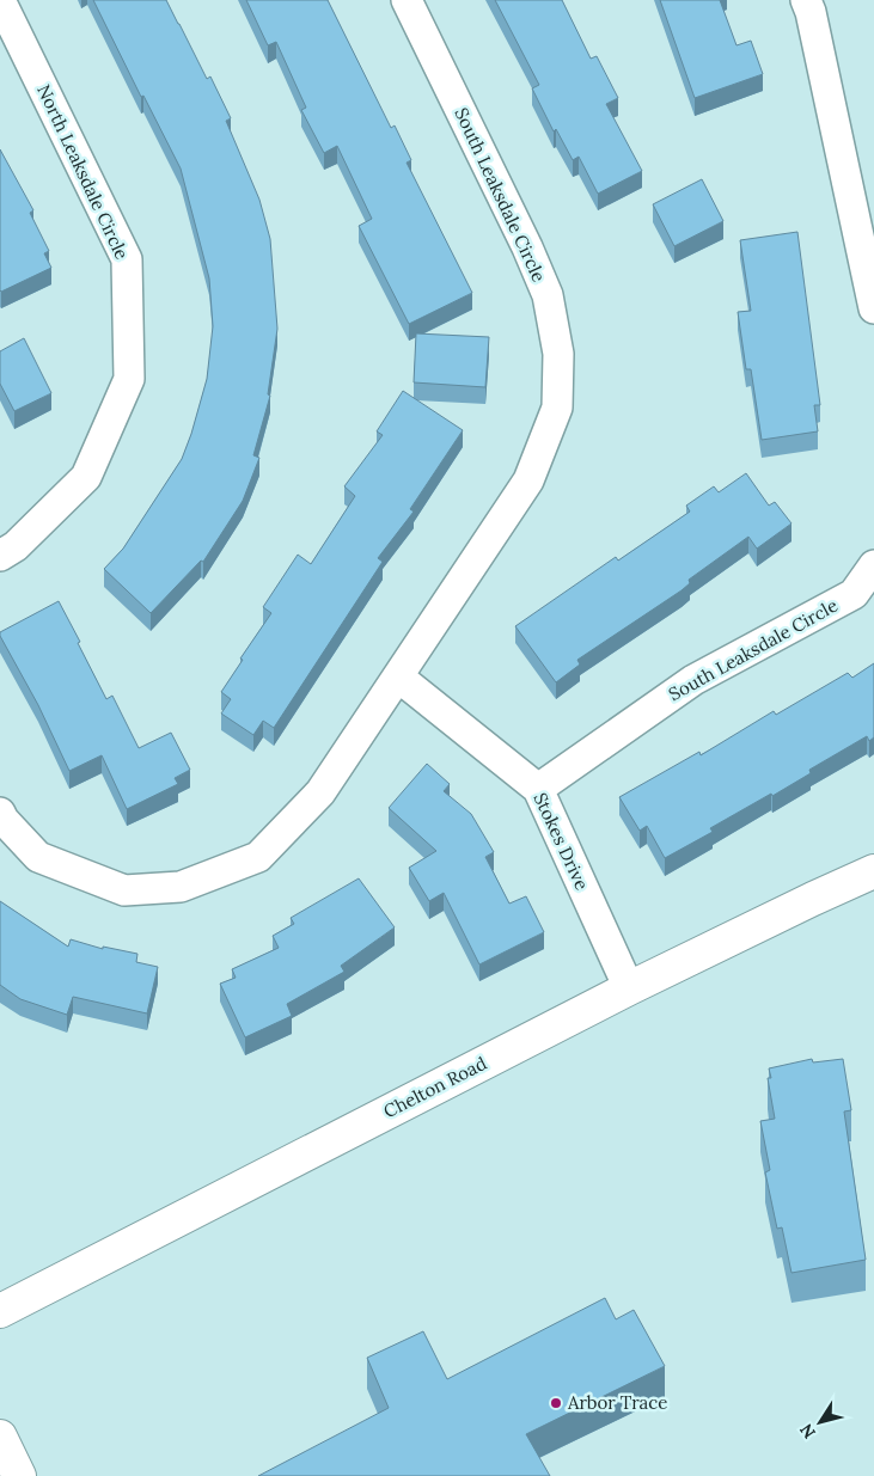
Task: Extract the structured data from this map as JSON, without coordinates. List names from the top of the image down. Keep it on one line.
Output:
{"streets":{"street":["North Leaksdale Circle","South Leaksdale Circle","Stokes Drive","Chelton Road"]},"crossings":[["South Leaksdale Circle","Stokes Drive"],["Stokes Drive","Chelton Road"]],"places":["Arbor Trace"],"north":"bottom left"}
